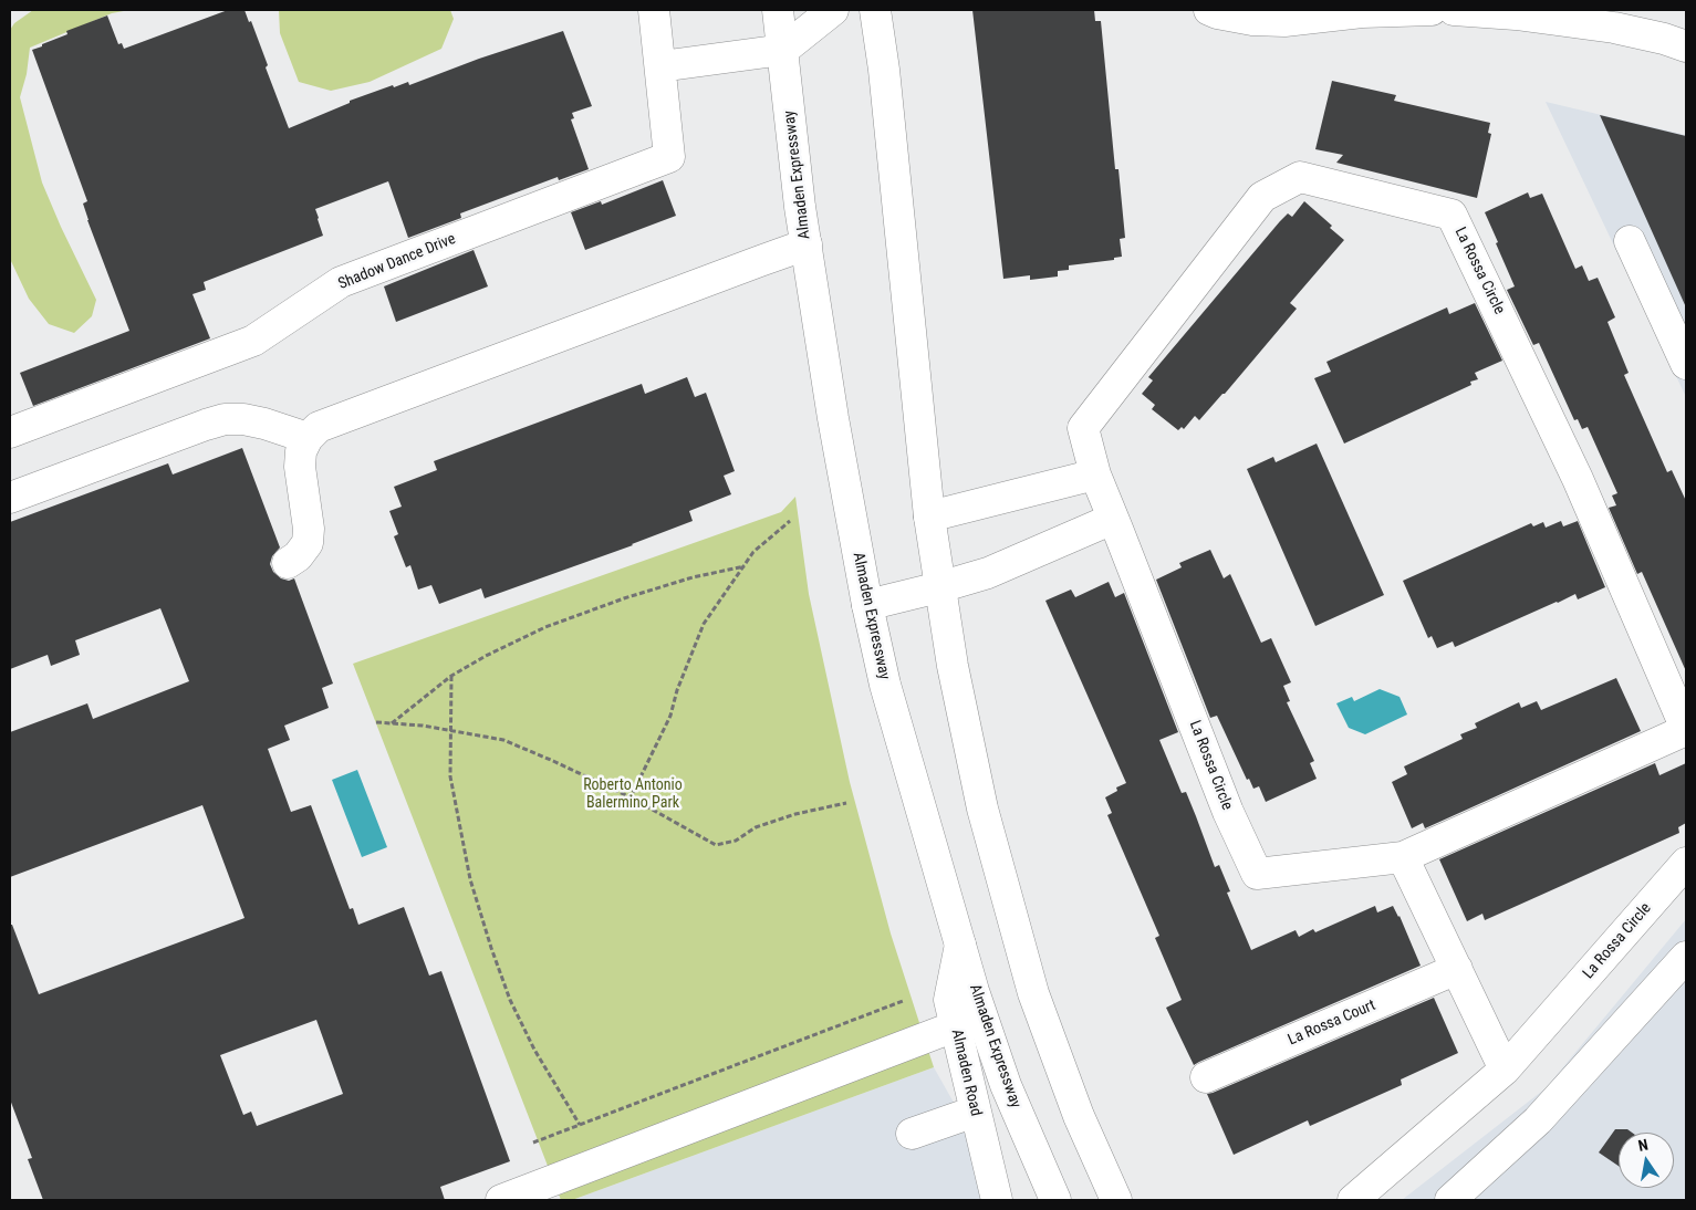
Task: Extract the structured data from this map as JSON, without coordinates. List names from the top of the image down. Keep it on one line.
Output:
{"streets":{"street":["Almaden Expressway","Shadow Dance Drive","La Rossa Circle","La Rossa Court","Almaden Road"]},"crossings":[["Almaden Expressway","Almaden Road"]],"parks":["Roberto Antonio Balermino Park"],"north":"top"}
